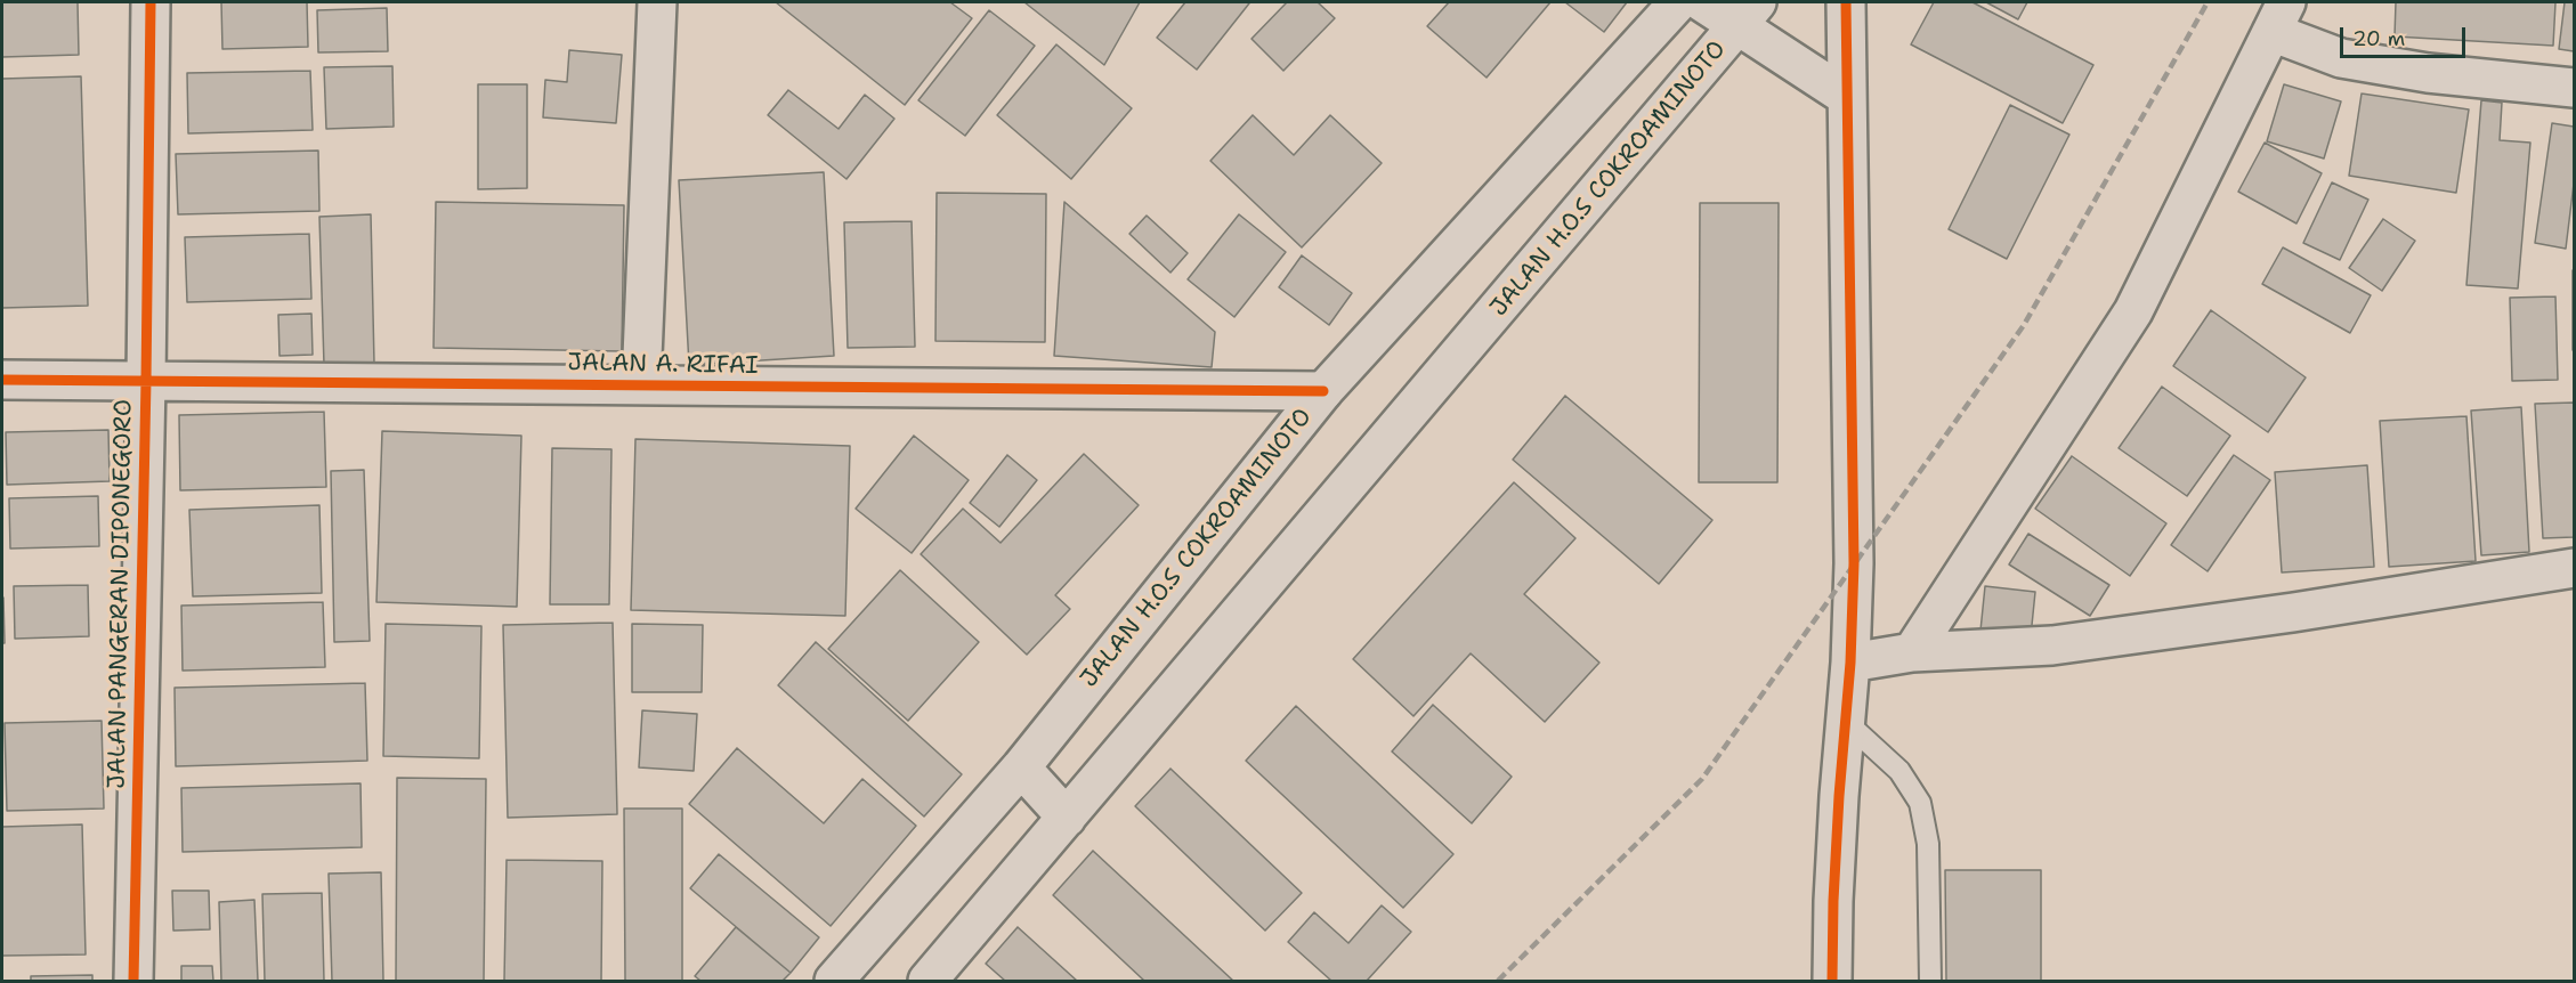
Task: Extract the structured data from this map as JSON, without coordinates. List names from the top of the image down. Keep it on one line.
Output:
{"streets":{"street":["JALAN H.O.S COKROAMINOTO","JALAN A. RIFAI","JALAN PANGERAN DIPONEGORO"]},"crossings":[["JALAN H.O.S COKROAMINOTO","JALAN A. RIFAI"],["JALAN A. RIFAI","JALAN PANGERAN DIPONEGORO"]],"scale_bar":"20 m"}
